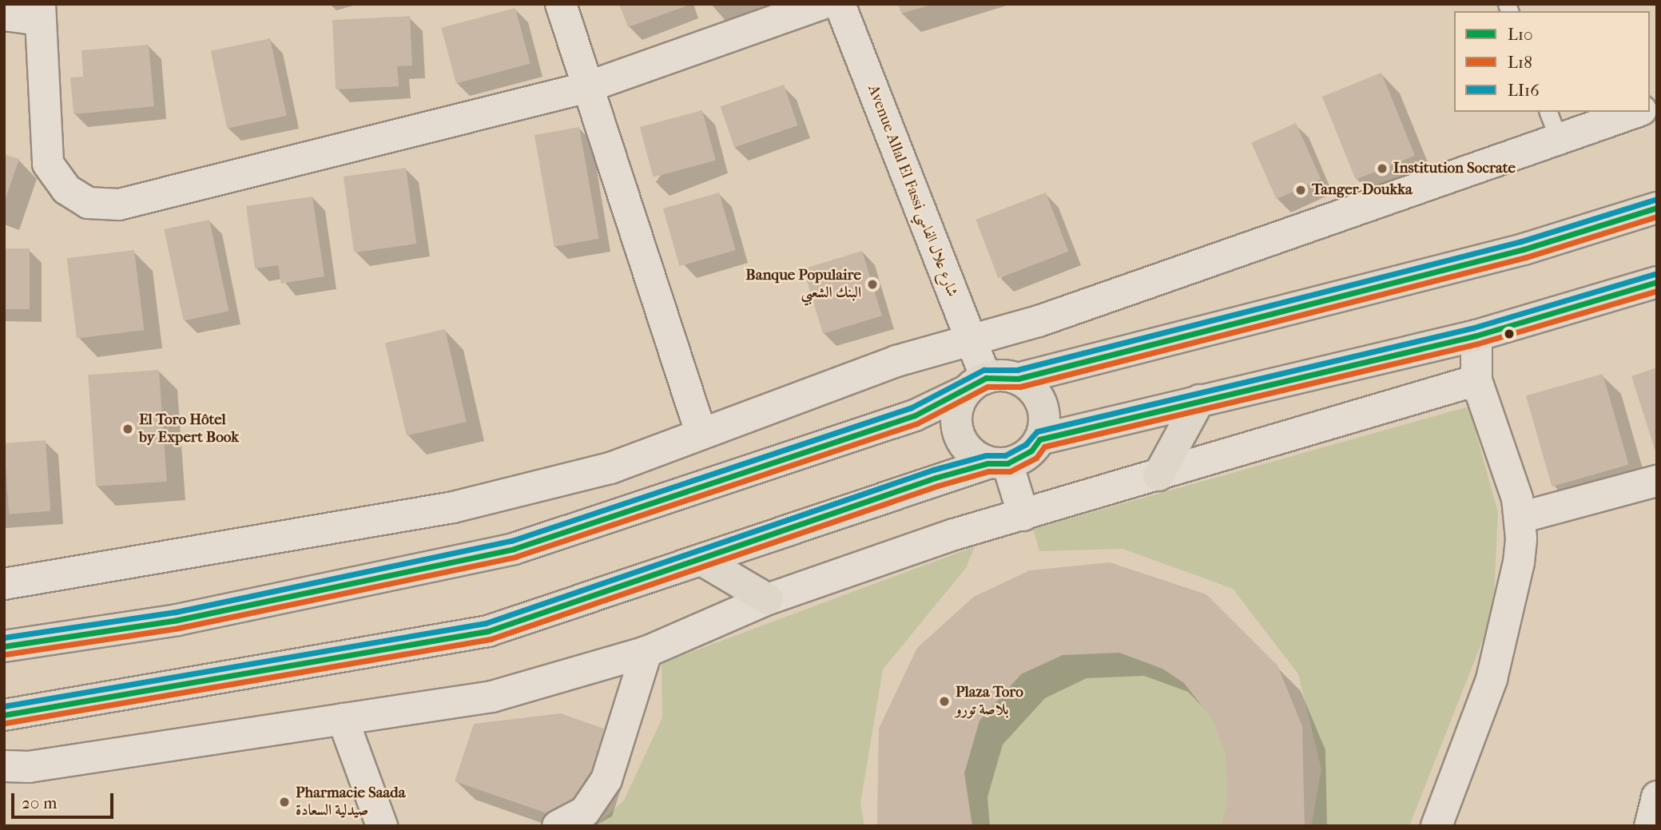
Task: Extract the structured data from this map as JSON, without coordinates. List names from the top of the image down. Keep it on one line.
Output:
{"streets":{"street":["Avenue Allal El Fassi شارع علال الفاسي"]},"places":["Institution Socrate","Tanger Doukka","Banque Populaire البنك الشعبي","El Toro Hôtel by Expert Book","Plaza Toro بلاصة تورو","Pharmacie Saada صيدلية السعادة"],"lines":["transit line LI16","transit line L10","transit line L18"],"legend":["L10","L18","LI16"],"scale_bar":"20 m"}
